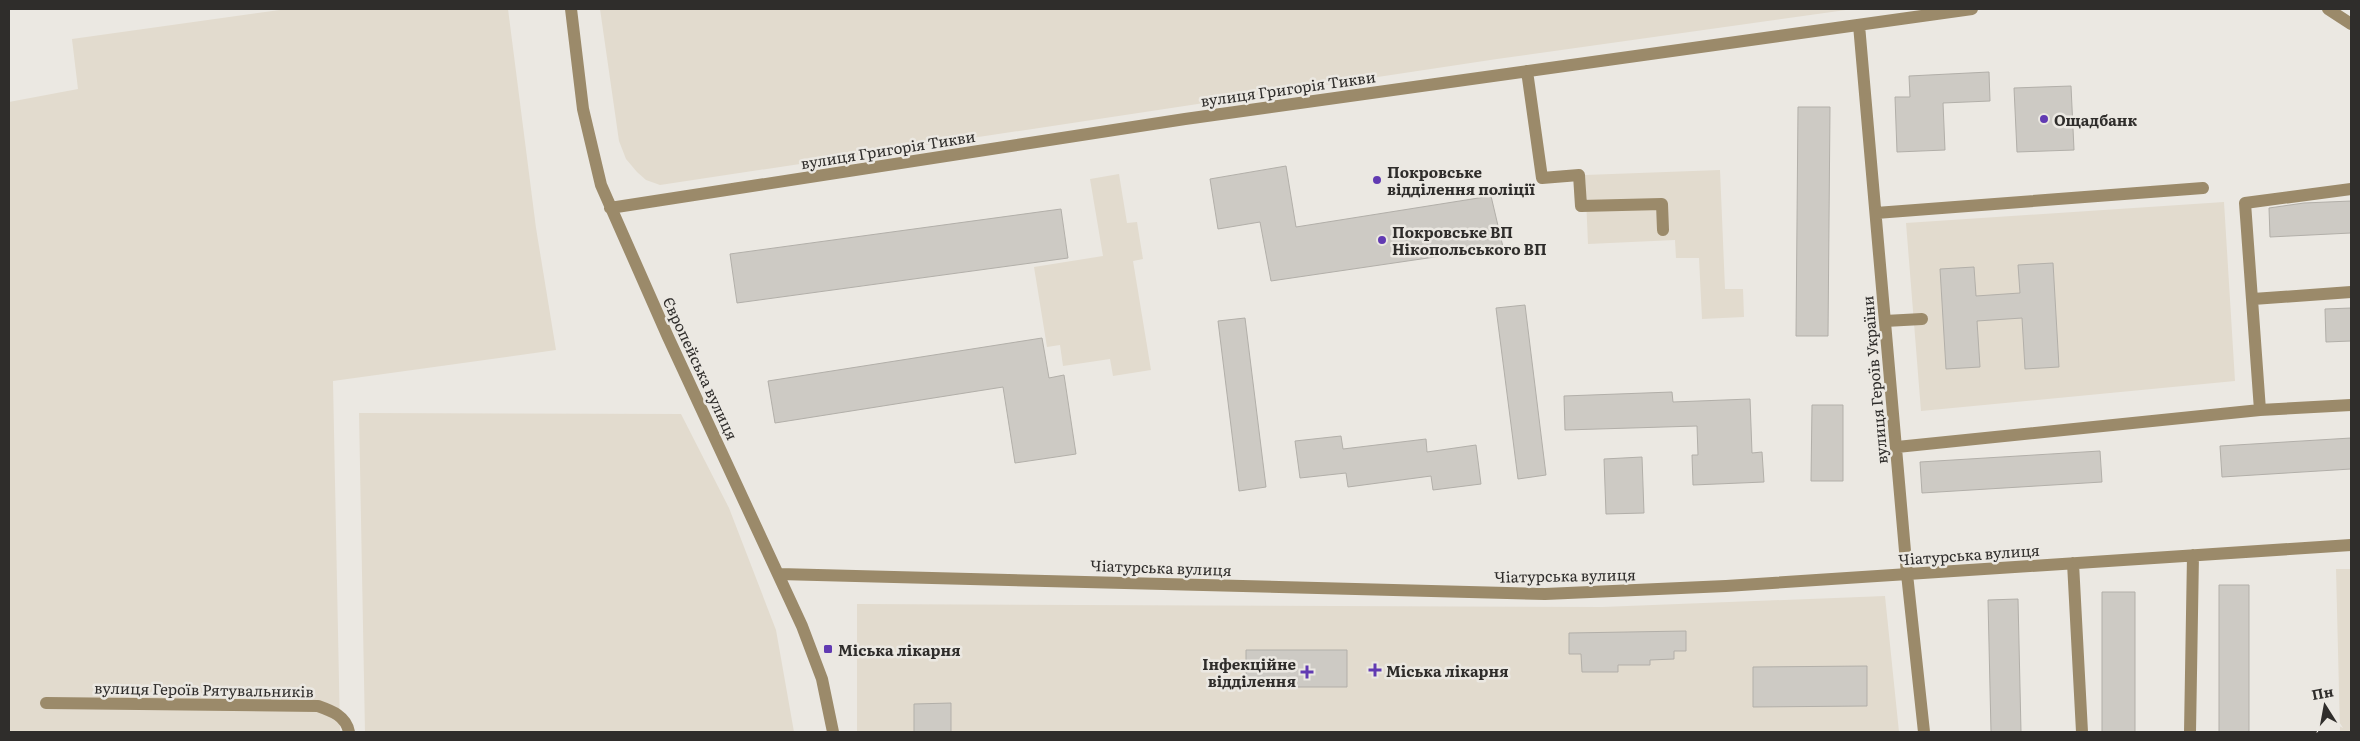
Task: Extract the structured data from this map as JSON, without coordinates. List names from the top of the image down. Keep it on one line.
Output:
{"streets":{"street":["вулиця Григорія Тикви","Європейська вулиця","вулиця Героїв України","Чіатурська вулиця","вулиця Героїв Рятувальників"]},"crossings":[["вулиця Григорія Тикви","Європейська вулиця"],["вулиця Григорія Тикви","вулиця Героїв України"],["Європейська вулиця","Чіатурська вулиця"],["вулиця Героїв України","Чіатурська вулиця"]],"places":{"other":["Ощадбанк","Покровське відділення поліції","Покровське ВП Нікопольського ВП"],"transit":["Міська лікарня"],"health":["Мiська лiкарня","Інфекційне відділення"]},"north":"top"}
